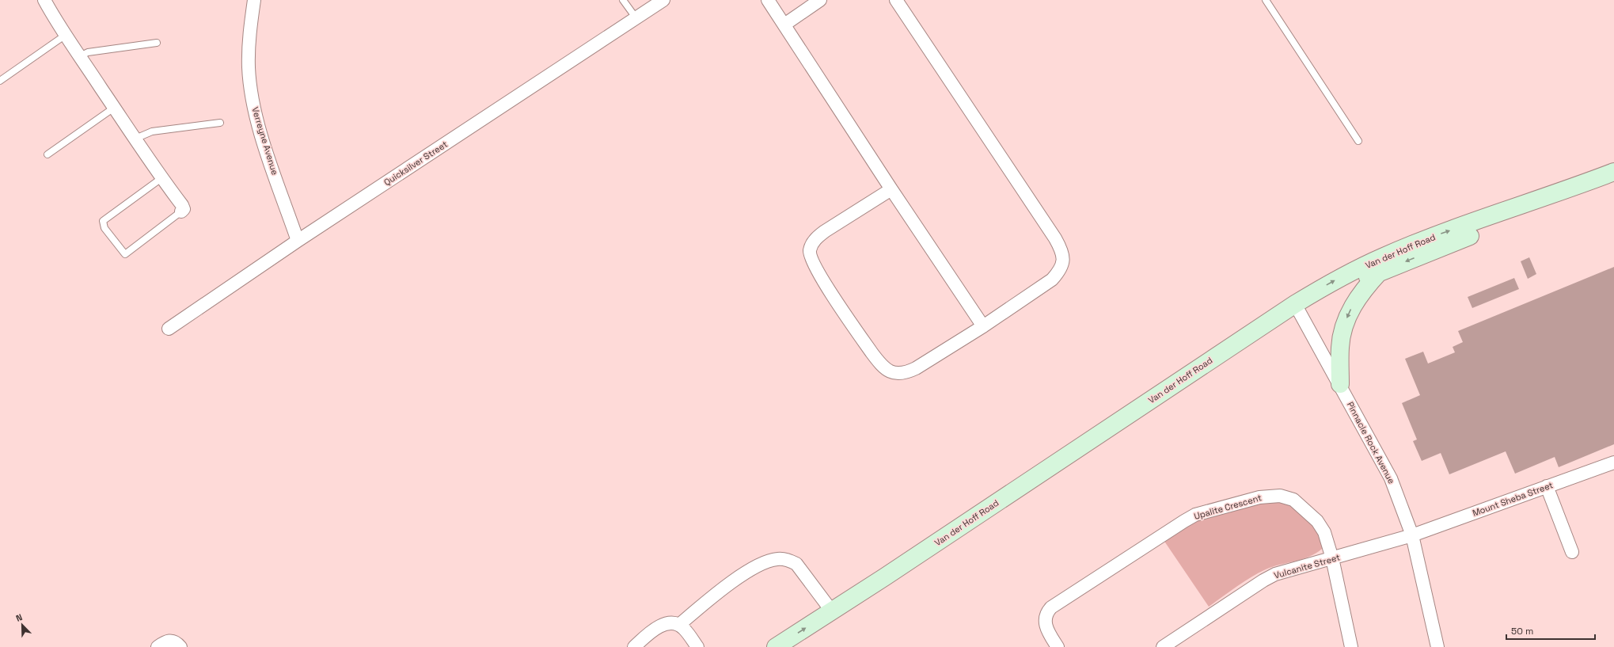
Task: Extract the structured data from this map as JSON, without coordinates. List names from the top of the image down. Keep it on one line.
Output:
{"streets":{"main road":["Van der Hoff Road"],"street":["Verreyne Avenue","Quicksilver Street","Pinnacle Rock Avenue","Mount Sheba Street","Upalite Crescent","Vulcanite Street"]},"crossings":[["Verreyne Avenue","Quicksilver Street"],["Van der Hoff Road","Pinnacle Rock Avenue"],["Pinnacle Rock Avenue","Mount Sheba Street"],["Pinnacle Rock Avenue","Vulcanite Street"],["Mount Sheba Street","Vulcanite Street"],["Upalite Crescent","Vulcanite Street"]],"scale_bar":"50 m","north":"top left"}
